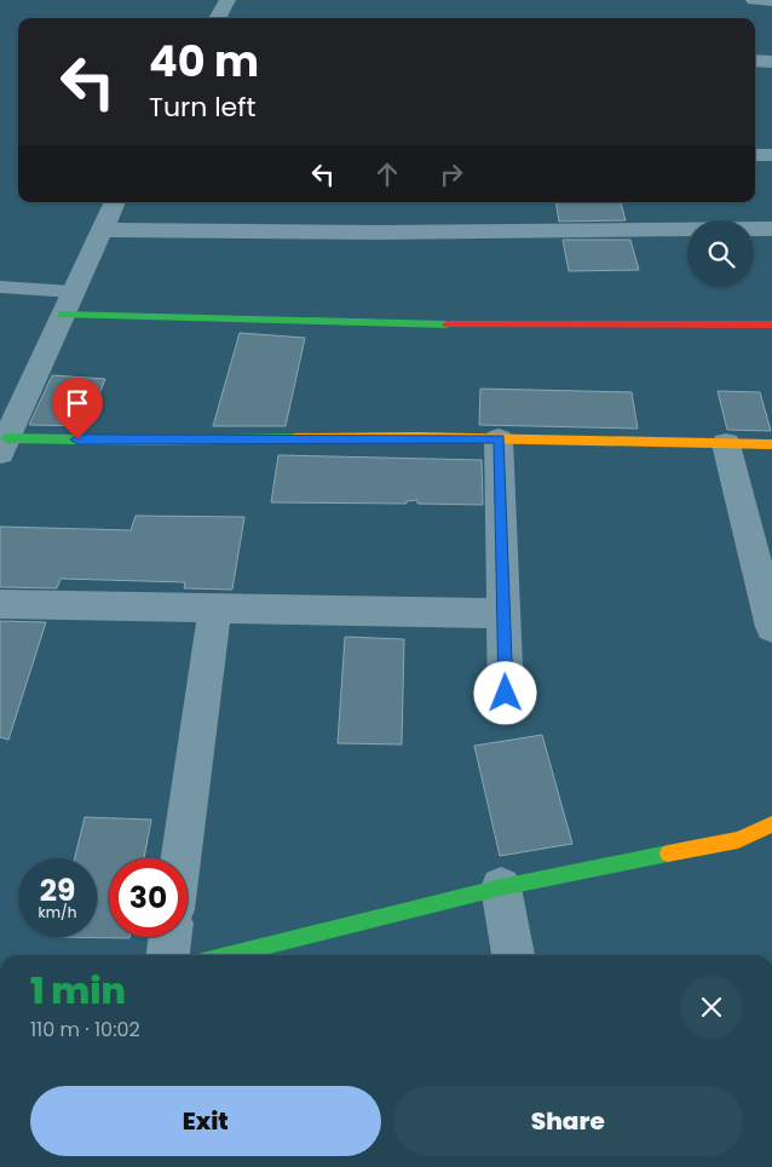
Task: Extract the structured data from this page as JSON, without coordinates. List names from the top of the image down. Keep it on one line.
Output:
{"page":{"turn":["40 m","Turn left"],"speed":"29 km/h","limit":"30","heading":["1 min","110 m · 10:02"],"buttons":["Exit","Share"]}}
